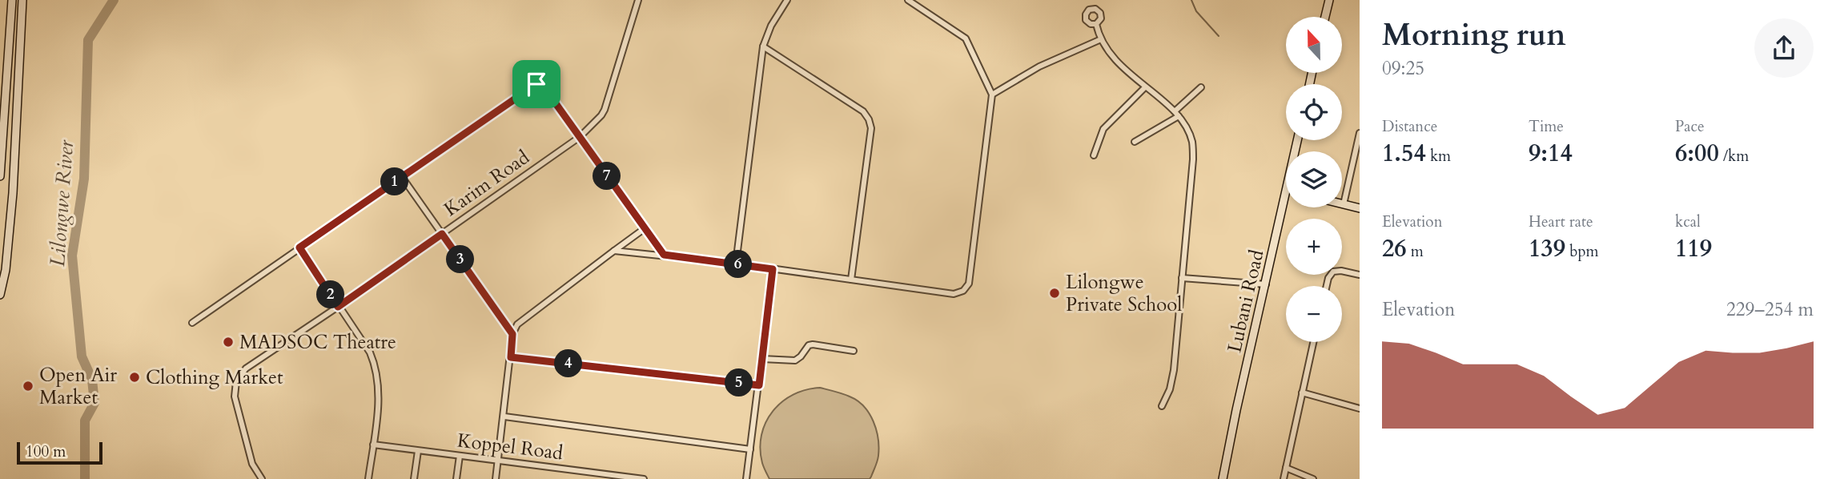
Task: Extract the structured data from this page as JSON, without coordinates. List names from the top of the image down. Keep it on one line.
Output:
{"streets":{"street":["Karim Road","Lubani Road","Koppel Road"]},"water":["Lilongwe River"],"places":["Lilongwe Private School","MADSOC Theatre","Clothing Market","Open Air Market"],"scale_bar":"100 m","north":"top","page":{"heading":["Morning run","09:25"],"map_buttons":["+","−"],"stats":[["Distance","1.54 km"],["Time","9:14"],["Pace","6:00 /km"],["Elevation","26 m"],["Heart rate","139 bpm"],["kcal","119"]],"pins":["7","1","3","6","2","4","5"],"chart":["Elevation","229–254 m"],"scale":"100 m"}}
